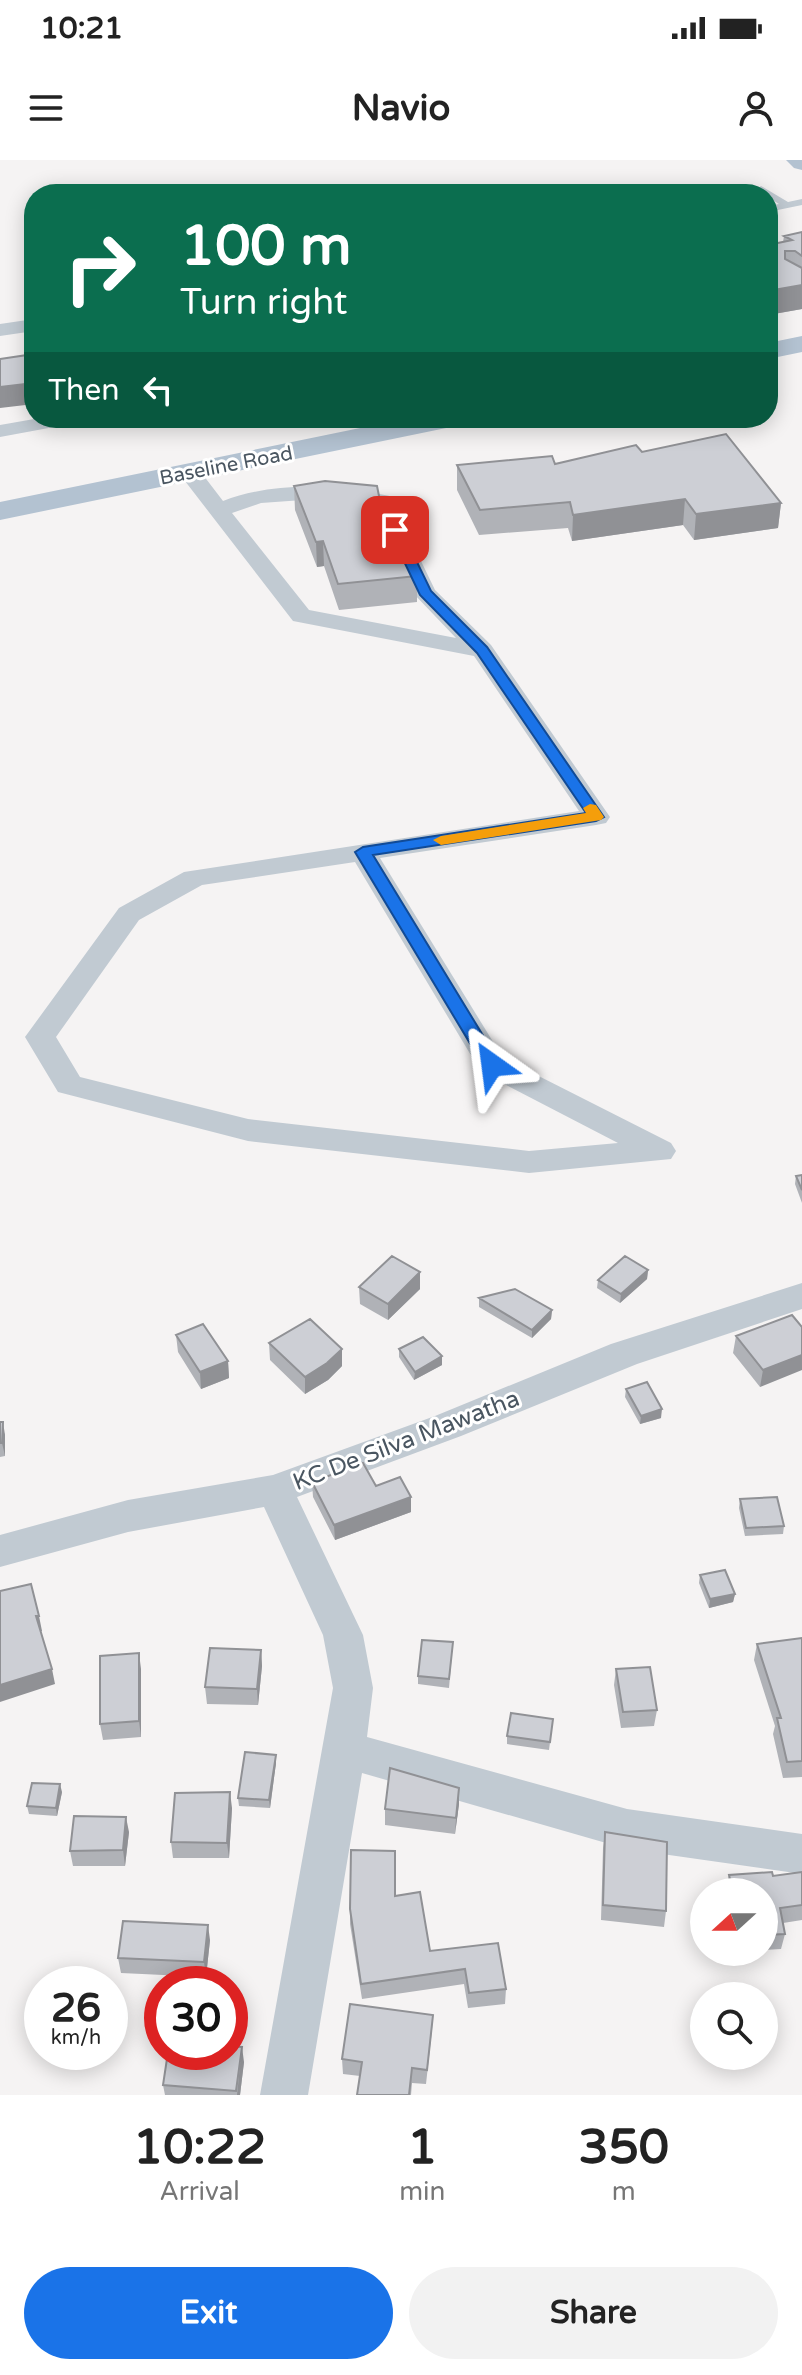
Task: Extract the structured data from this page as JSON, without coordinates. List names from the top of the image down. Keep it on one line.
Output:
{"streets":{"main road":["Baseline Road"],"street":["KC De Silva Mawatha"]},"north":"left","page":{"status":"10:21","header":"Navio","turn":["100 m","Turn right"],"then":"Then","speed":"26 km/h","limit":"30","eta":["10:22","Arrival","1","min","350","m"],"buttons":["Exit","Share"]}}
